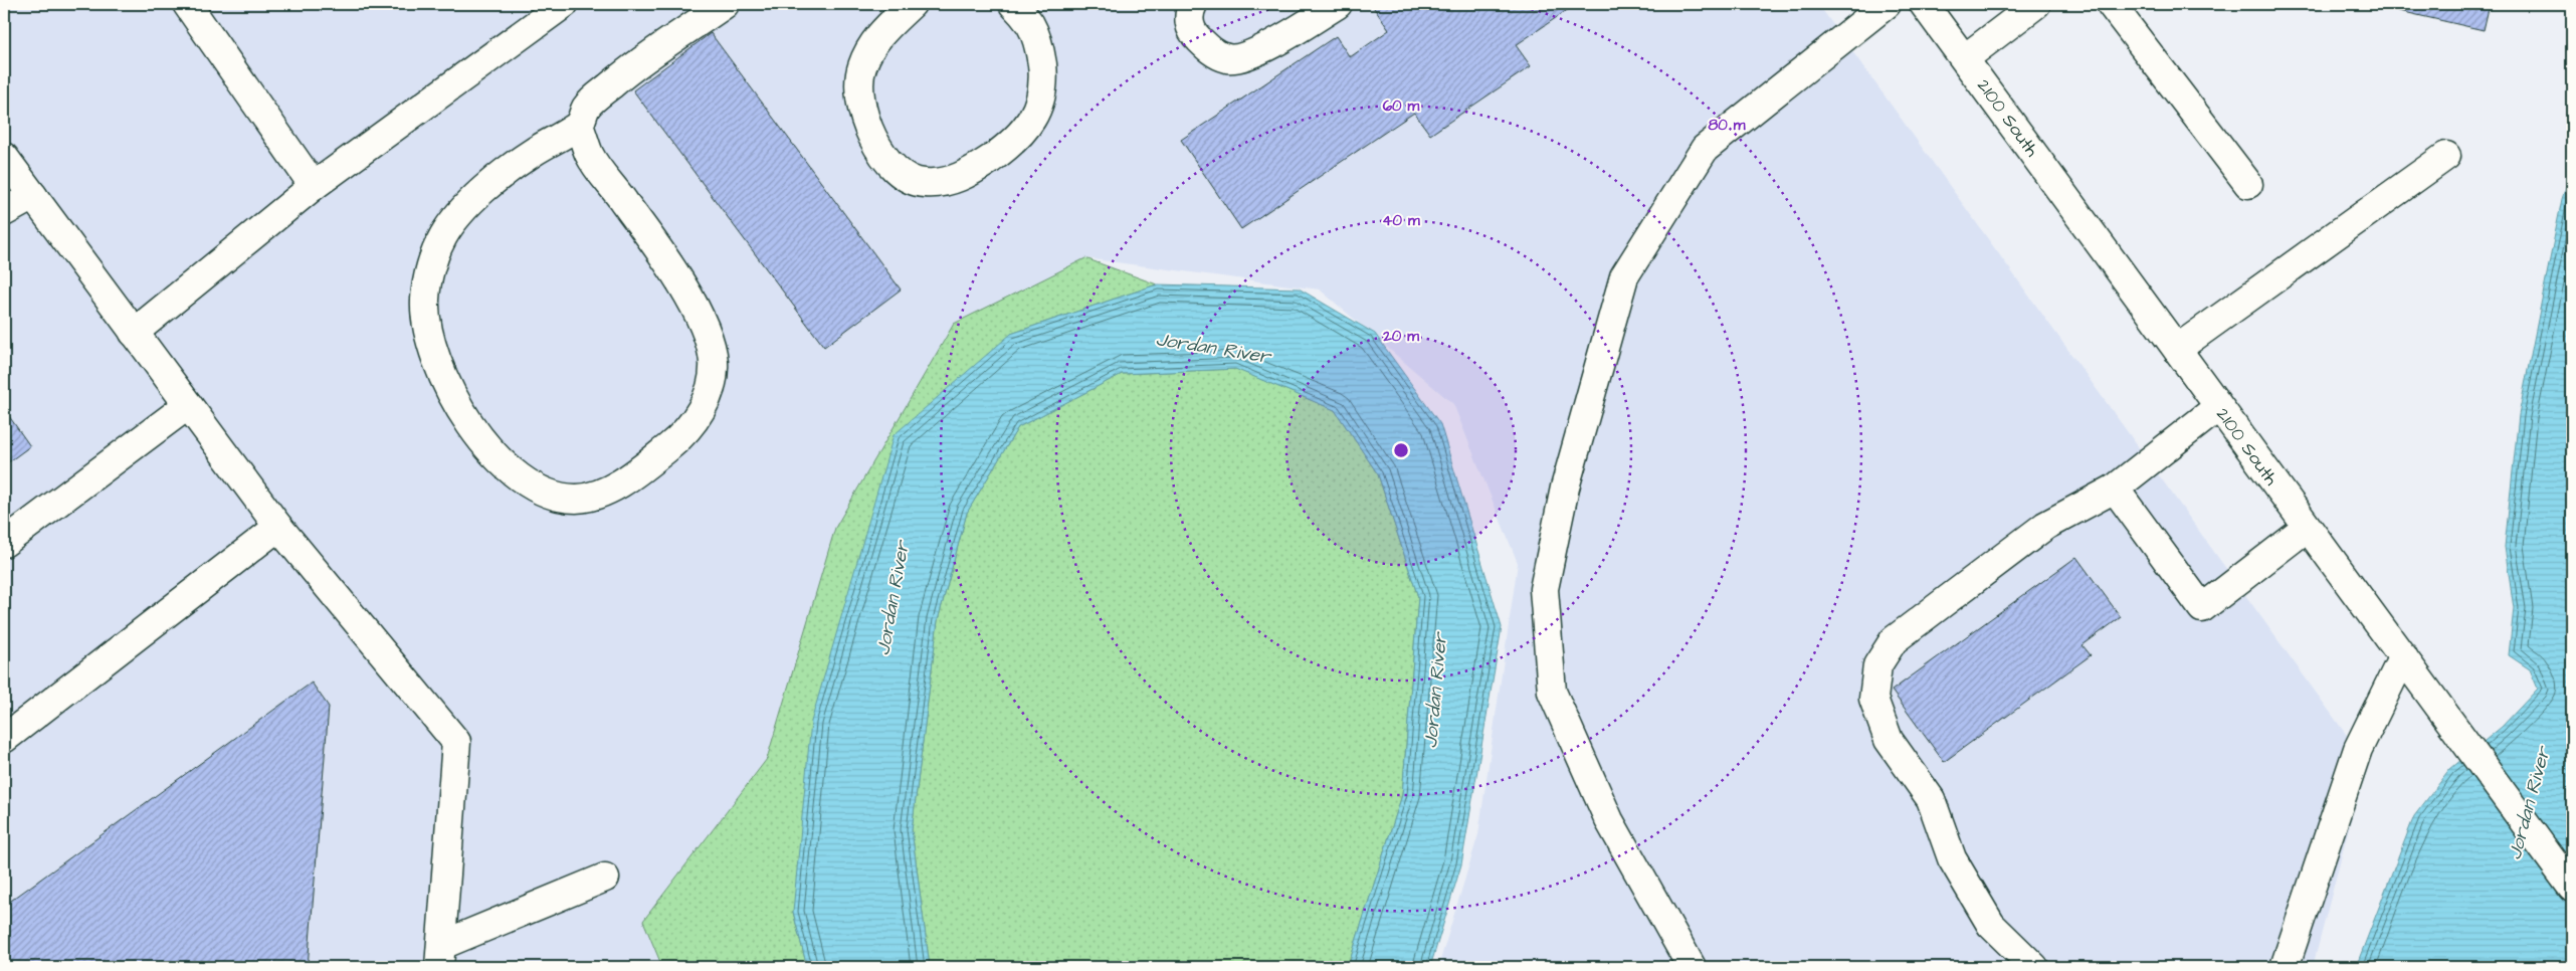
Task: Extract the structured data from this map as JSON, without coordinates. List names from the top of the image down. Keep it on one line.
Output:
{"streets":{"street":["2100 South"]},"water":["Jordan River"],"rings":["60 m","80 m","40 m","20 m"]}
